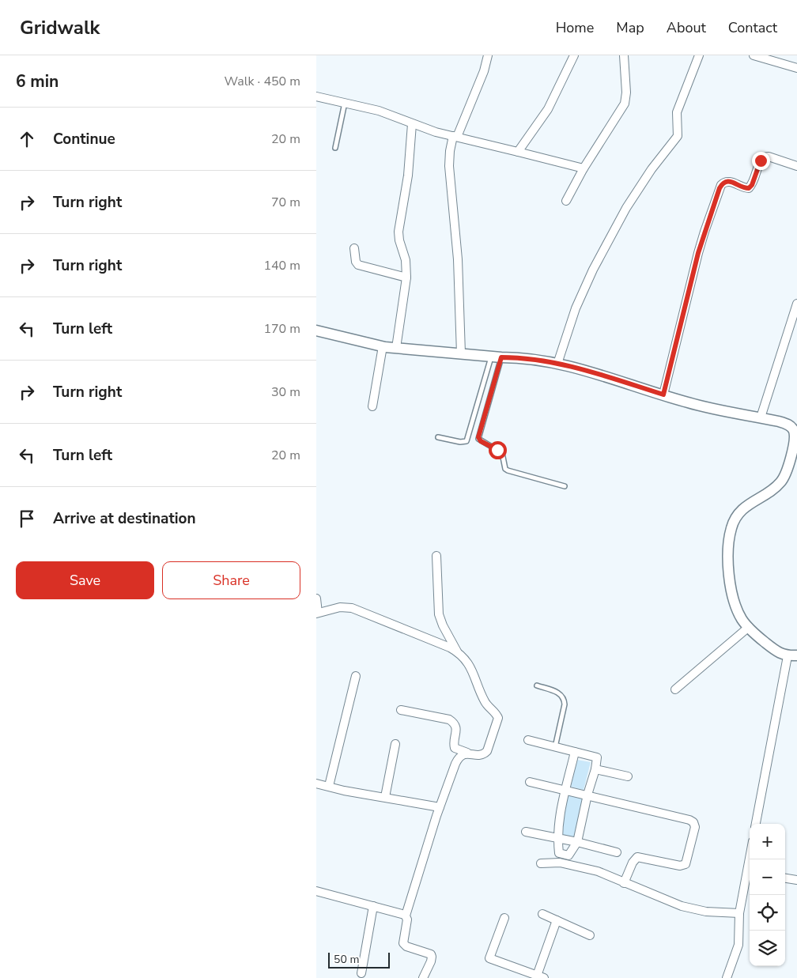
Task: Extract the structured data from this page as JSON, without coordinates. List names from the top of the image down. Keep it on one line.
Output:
{"scale_bar":"50 m","page":{"header":"Gridwalk","nav":["Home","Map","About","Contact"],"heading":["6 min","Walk · 450 m"],"list":[["Continue","20 m"],["Turn right","70 m"],["Turn right","140 m"],["Turn left","170 m"],["Turn right","30 m"],["Turn left","20 m"],"Arrive at destination"],"buttons":["Save","Share"],"map_buttons":["+","−"],"scale":"50 m"}}
